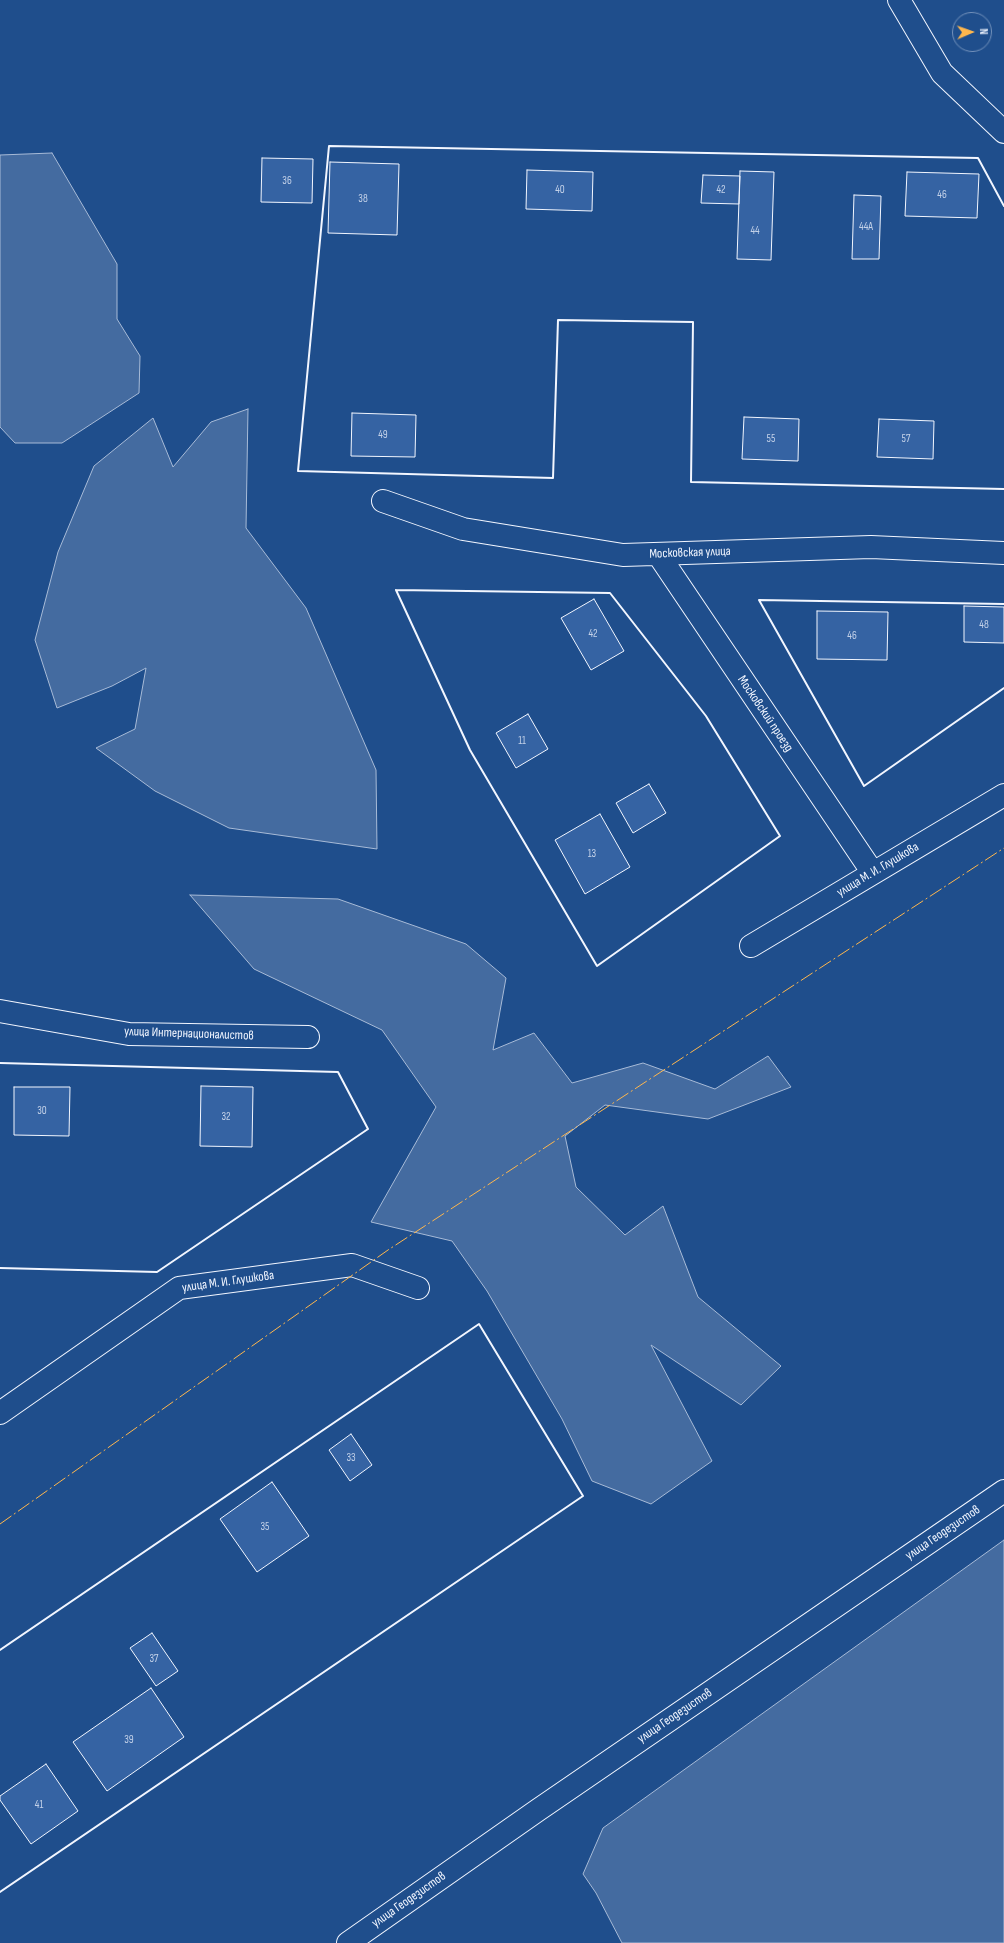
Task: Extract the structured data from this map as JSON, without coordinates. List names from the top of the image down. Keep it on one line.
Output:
{"streets":{"street":["Московская улица","Московский проезд","улица М. И. Глушкова","улица Интернационалистов","улица Геодезистов"]},"crossings":[["Московская улица","Московский проезд"],["Московский проезд","улица М. И. Глушкова"]],"house_numbers":["36","40","42","46","38","44А","44","49","55","57","48","42","46","11","13","30","32","33","35","37","39","41"],"north":"right"}
